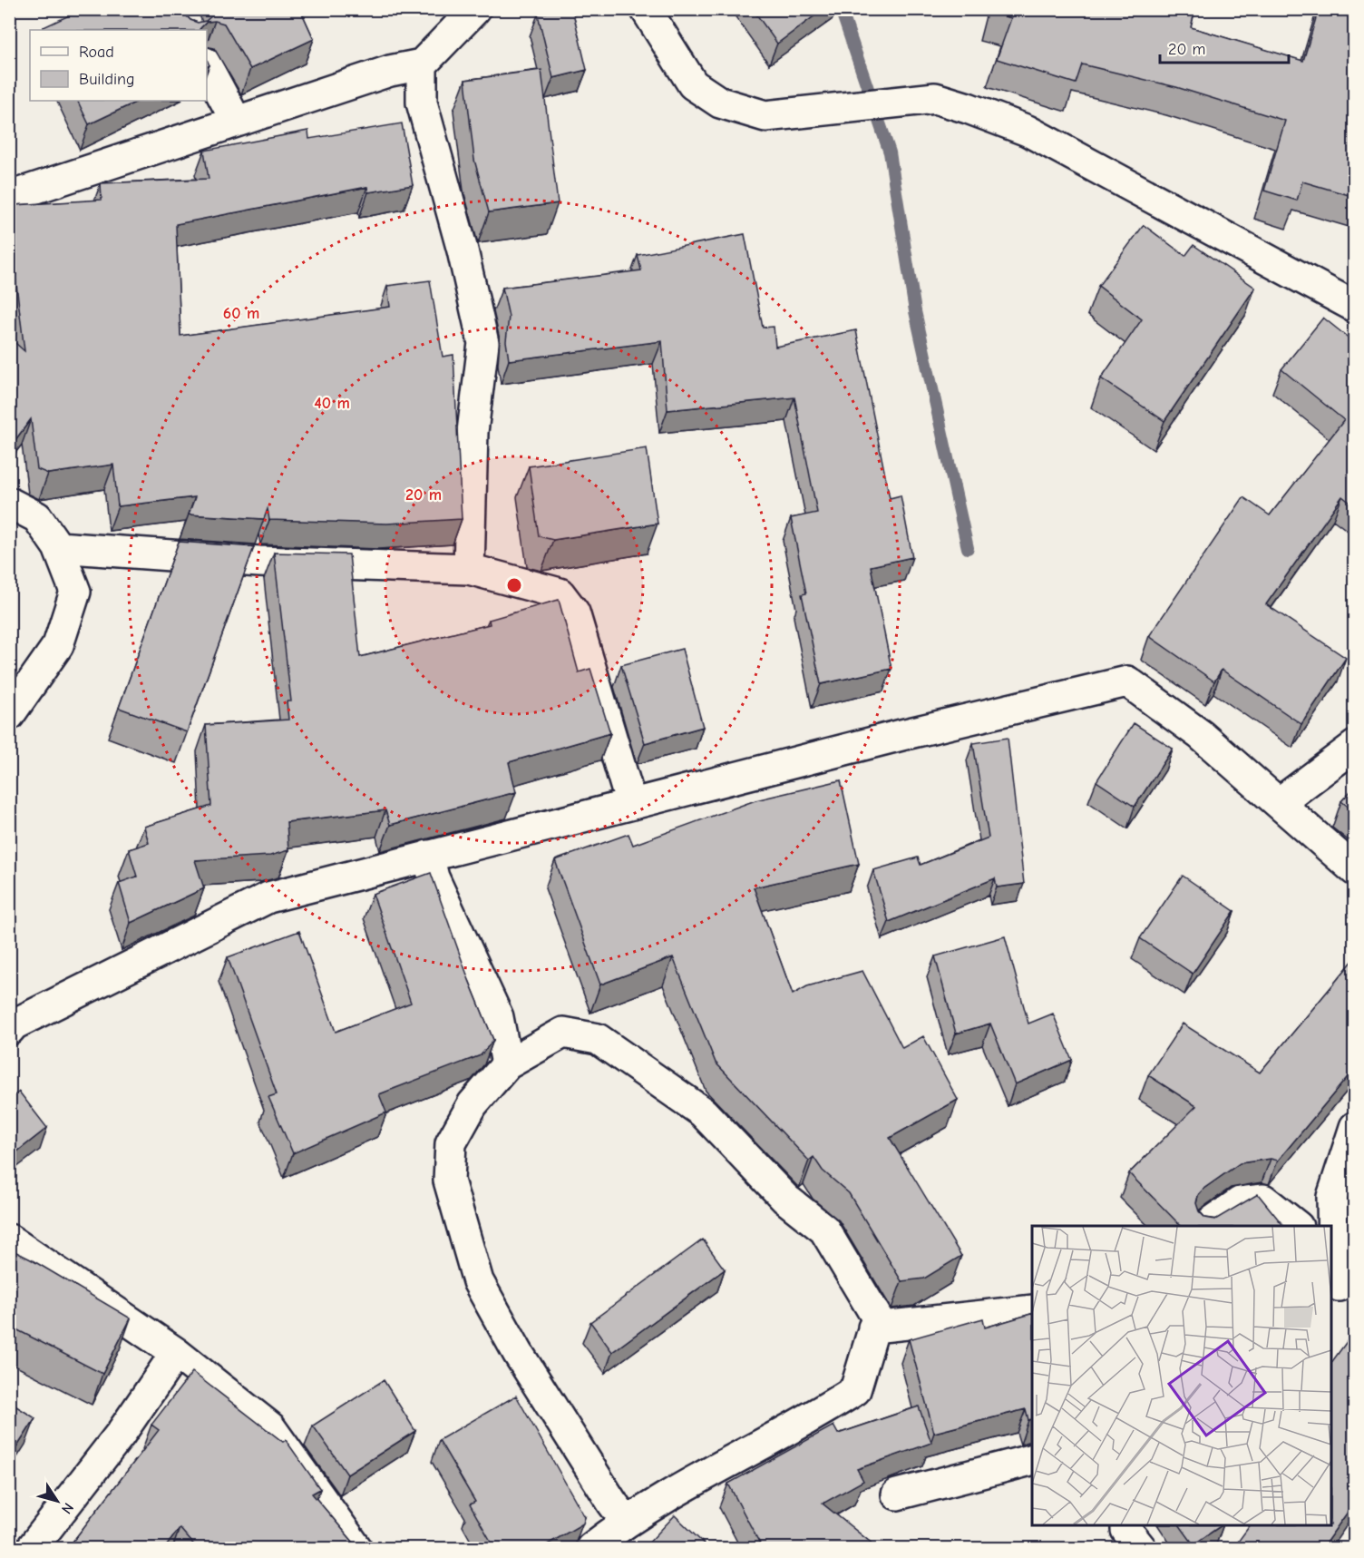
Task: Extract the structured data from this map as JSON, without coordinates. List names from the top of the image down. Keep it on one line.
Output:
{"legend":["Road","Building"],"scale_bar":"20 m","north":"bottom right","rings":["60 m","40 m","20 m"]}
